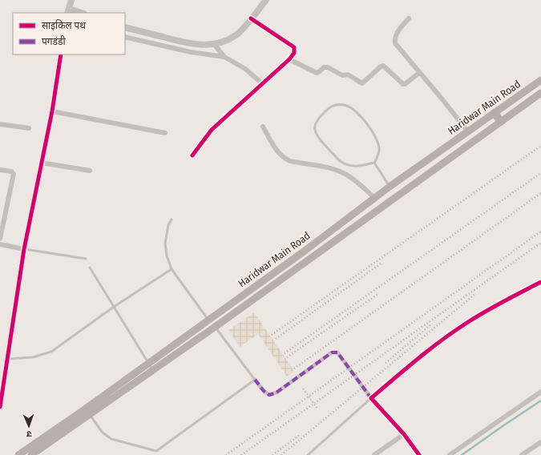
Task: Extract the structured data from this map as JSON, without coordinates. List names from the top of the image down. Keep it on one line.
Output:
{"streets":{"main road":["Haridwar Main Road"]},"legend":["साइकिल पथ","पगडंडी"],"north":"bottom"}
